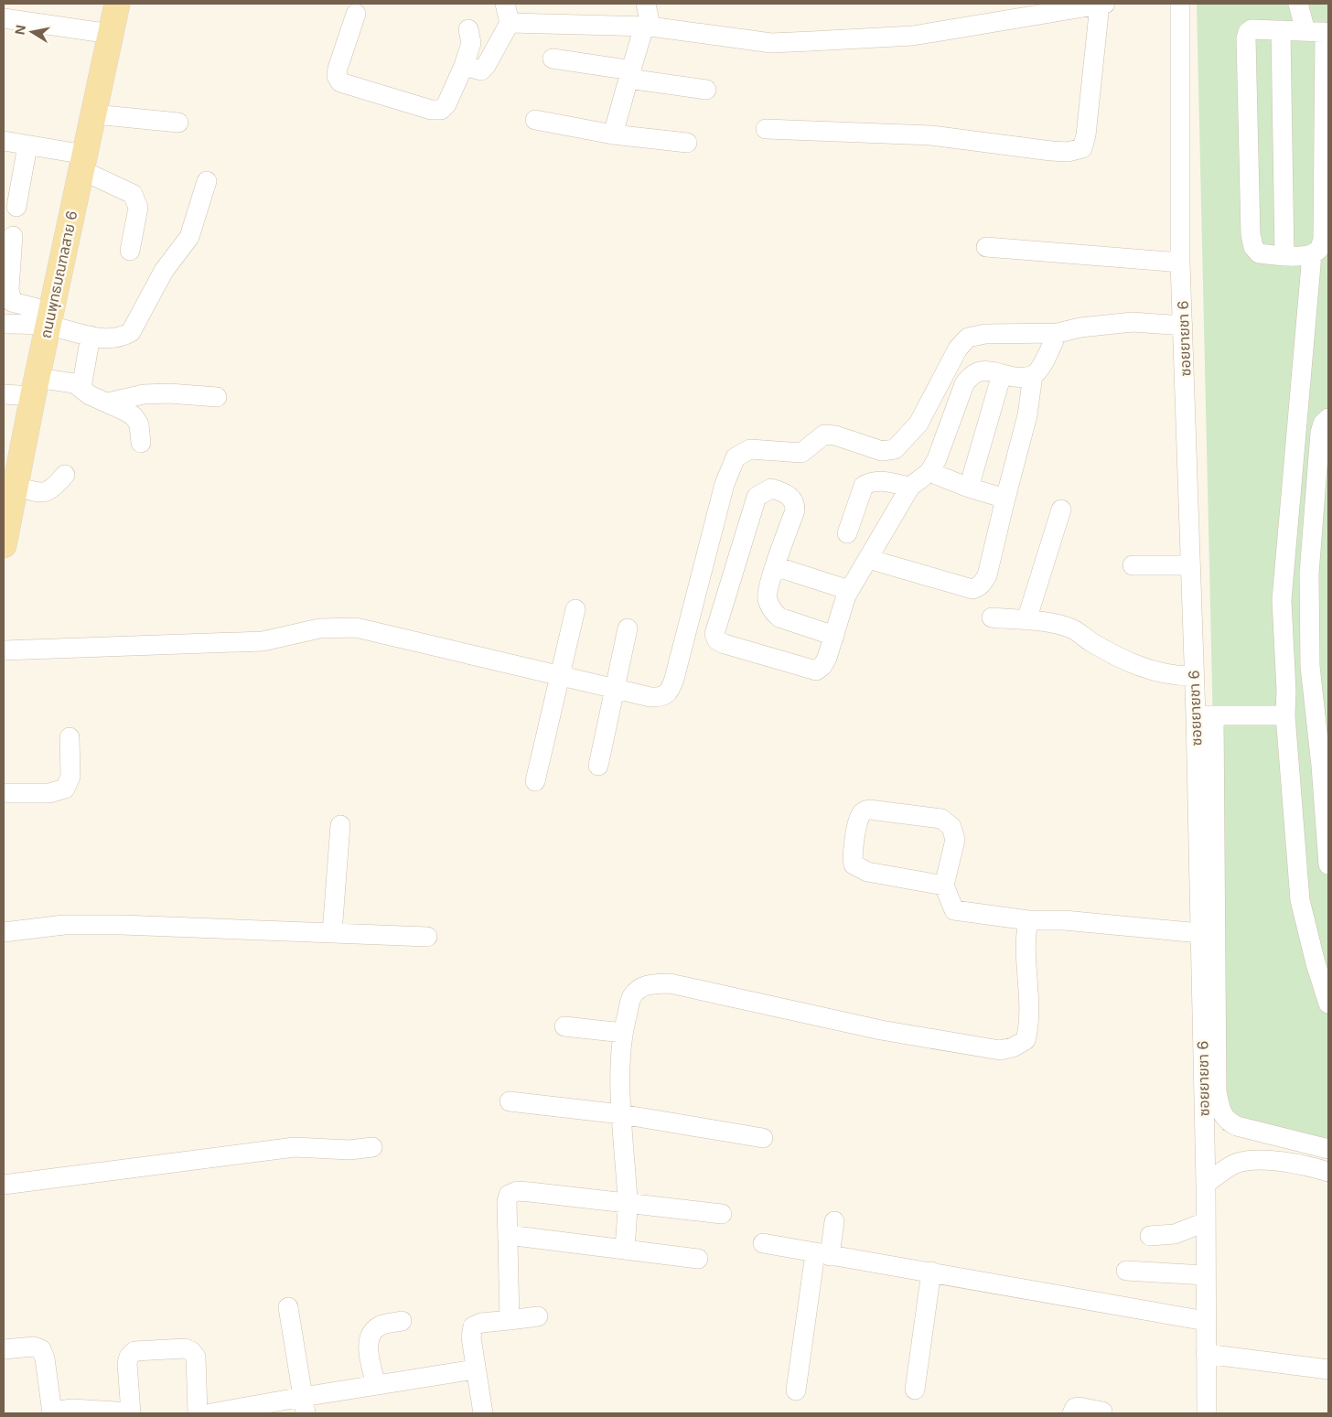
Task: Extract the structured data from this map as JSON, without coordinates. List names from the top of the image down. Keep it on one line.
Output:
{"streets":{"main road":["ถนนพุทธมณฑลสาย 6"],"street":["ซอยยายชา 6"]},"north":"left"}
